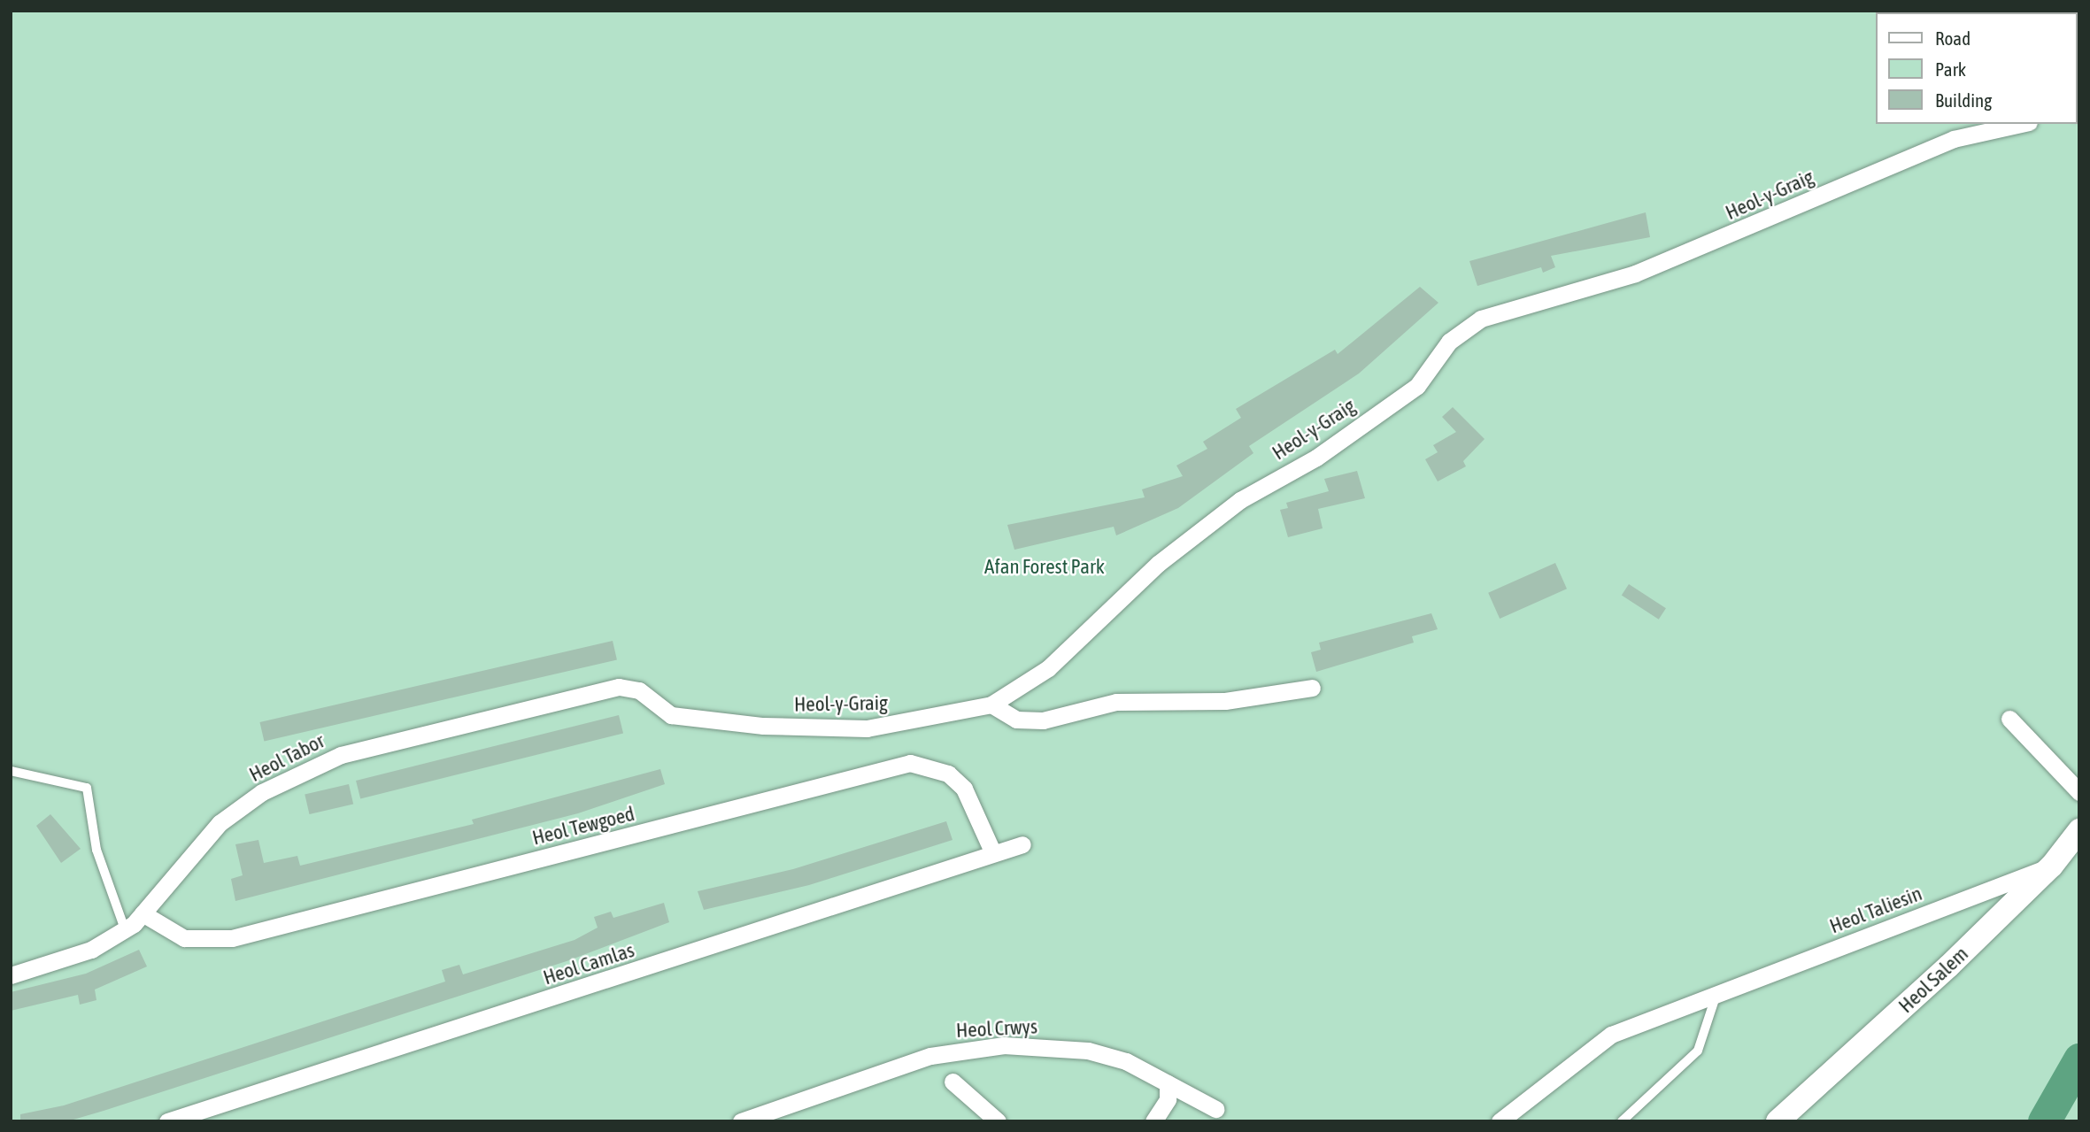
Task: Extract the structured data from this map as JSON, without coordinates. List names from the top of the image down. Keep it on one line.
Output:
{"streets":{"main road":["Heol Salem"],"street":["Heol-y-Graig","Heol Tabor","Heol Tewgoed","Heol Taliesin","Heol Camlas","Heol Crwys"]},"crossings":[["Heol-y-Graig","Heol Tabor"],["Heol Tabor","Heol Tewgoed"],["Heol Tewgoed","Heol Camlas"],["Heol Taliesin","Heol Salem"]],"parks":["Afan Forest Park"],"legend":["Road","Park","Building"]}
